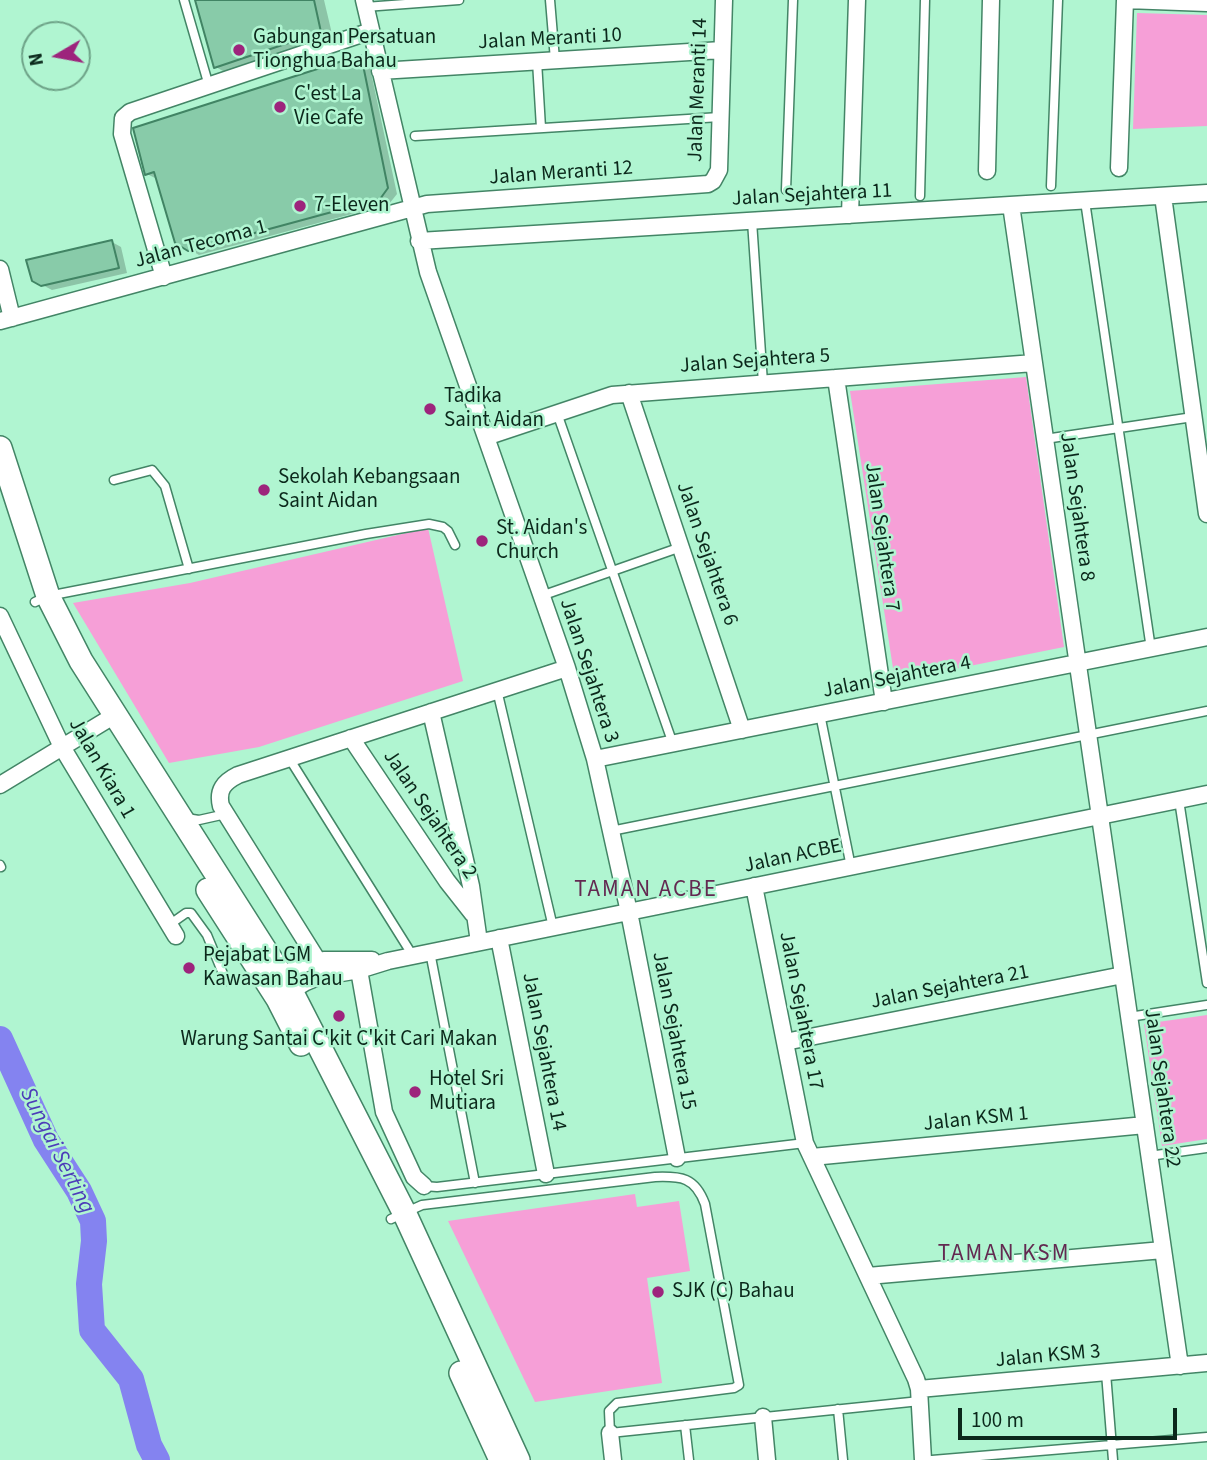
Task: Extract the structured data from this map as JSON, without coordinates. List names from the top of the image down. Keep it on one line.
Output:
{"streets":{"street":["Jalan Meranti 10","Jalan Meranti 14","Jalan Meranti 12","Jalan Sejahtera 11","Jalan Tecoma 1","Jalan Sejahtera 5","Jalan Sejahtera 8","Jalan Sejahtera 7","Jalan Sejahtera 6","Jalan Sejahtera 3","Jalan Sejahtera 4","Jalan Kiara 1","Jalan Sejahtera 2","Jalan ACBE","Jalan Sejahtera 21","Jalan Sejahtera 17","Jalan Sejahtera 15","Jalan Sejahtera 14","Jalan Sejahtera 22","Jalan KSM 1","Jalan KSM 3"]},"crossings":[["Jalan Meranti 10","Jalan Meranti 14"],["Jalan Meranti 10","Jalan Sejahtera 3"],["Jalan Meranti 14","Jalan Meranti 12"],["Jalan Meranti 12","Jalan Tecoma 1"],["Jalan Meranti 12","Jalan Sejahtera 3"],["Jalan Sejahtera 11","Jalan Sejahtera 8"],["Jalan Sejahtera 11","Jalan Sejahtera 3"],["Jalan Tecoma 1","Jalan Sejahtera 3"],["Jalan Sejahtera 5","Jalan Sejahtera 8"],["Jalan Sejahtera 5","Jalan Sejahtera 7"],["Jalan Sejahtera 5","Jalan Sejahtera 6"],["Jalan Sejahtera 5","Jalan Sejahtera 3"],["Jalan Sejahtera 8","Jalan Sejahtera 4"],["Jalan Sejahtera 8","Jalan ACBE"],["Jalan Sejahtera 8","Jalan Sejahtera 22"],["Jalan Sejahtera 7","Jalan Sejahtera 4"],["Jalan Sejahtera 6","Jalan Sejahtera 4"],["Jalan Sejahtera 3","Jalan Sejahtera 4"],["Jalan Sejahtera 3","Jalan ACBE"],["Jalan Sejahtera 3","Jalan Sejahtera 15"],["Jalan Sejahtera 2","Jalan ACBE"],["Jalan ACBE","Jalan Sejahtera 17"],["Jalan ACBE","Jalan Sejahtera 15"],["Jalan ACBE","Jalan Sejahtera 14"],["Jalan ACBE","Jalan Sejahtera 22"],["Jalan Sejahtera 21","Jalan Sejahtera 17"],["Jalan Sejahtera 21","Jalan Sejahtera 22"],["Jalan Sejahtera 17","Jalan KSM 1"],["Jalan Sejahtera 17","Jalan KSM 3"],["Jalan Sejahtera 22","Jalan KSM 1"],["Jalan Sejahtera 22","Jalan KSM 3"]],"districts":["TAMAN ACBE","TAMAN KSM"],"water":["Sungai Serting"],"places":["Gabungan Persatuan Tionghua Bahau","C'est La Vie Cafe","7-Eleven","Tadika Saint Aidan","Sekolah Kebangsaan Saint Aidan","St. Aidan's Church","Pejabat LGM Kawasan Bahau","Warung Santai C'kit C'kit Cari Makan","Hotel Sri Mutiara","SJK (C) Bahau"],"scale_bar":"100 m","north":"left"}
